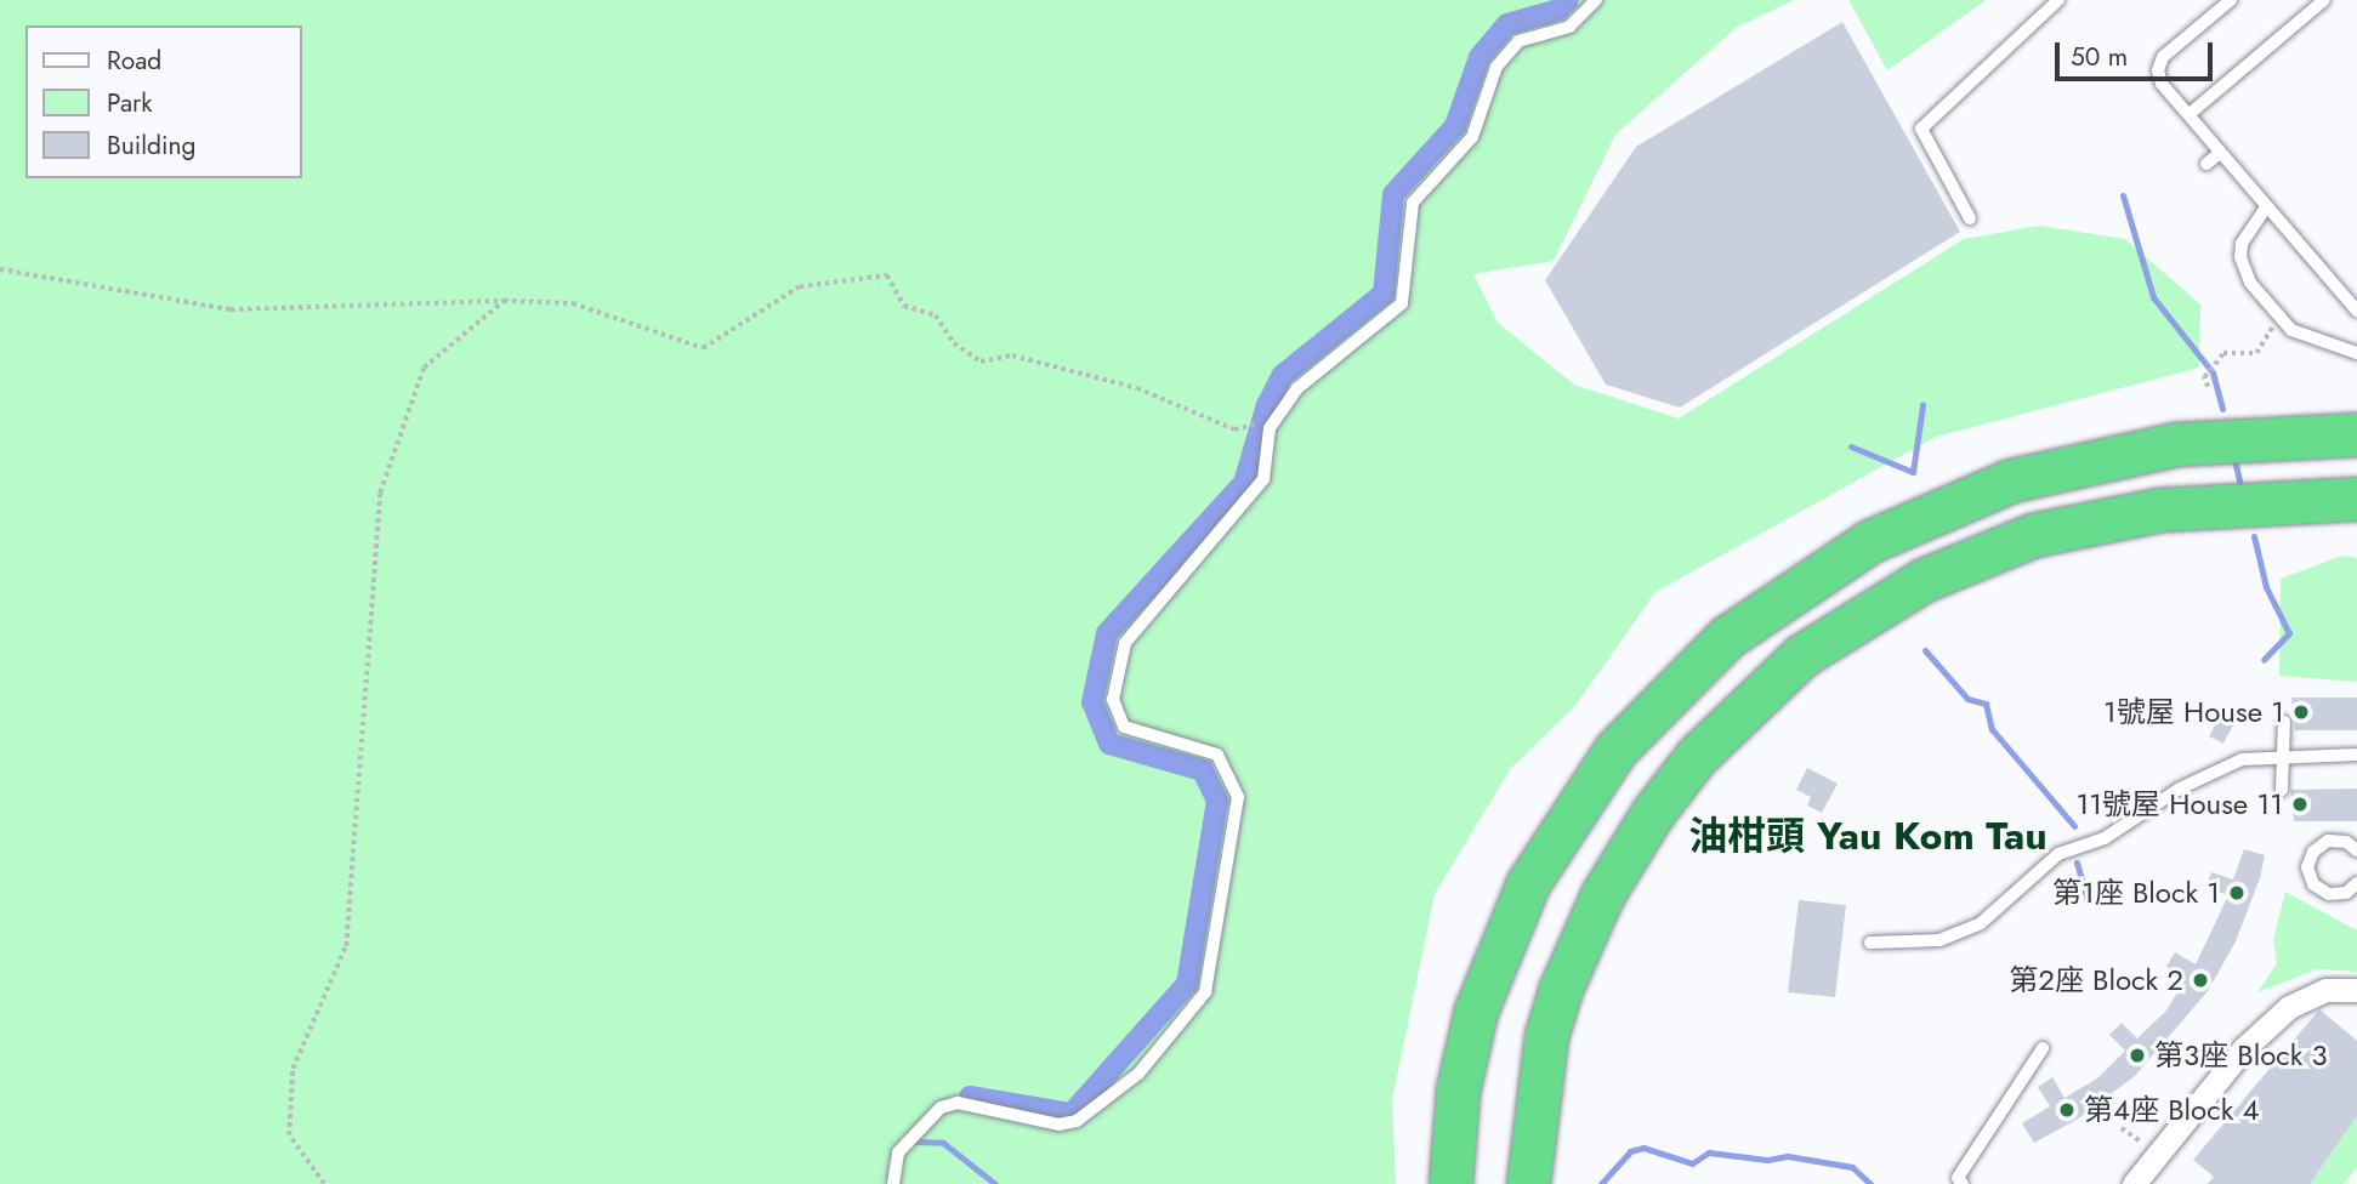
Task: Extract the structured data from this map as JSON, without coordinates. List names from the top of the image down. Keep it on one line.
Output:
{"districts":["油柑頭 Yau Kom Tau"],"places":["1號屋 House 1","11號屋 House 11","第1座 Block 1","第2座 Block 2","第3座 Block 3","第4座 Block 4"],"legend":["Road","Park","Building"],"scale_bar":"50 m"}
